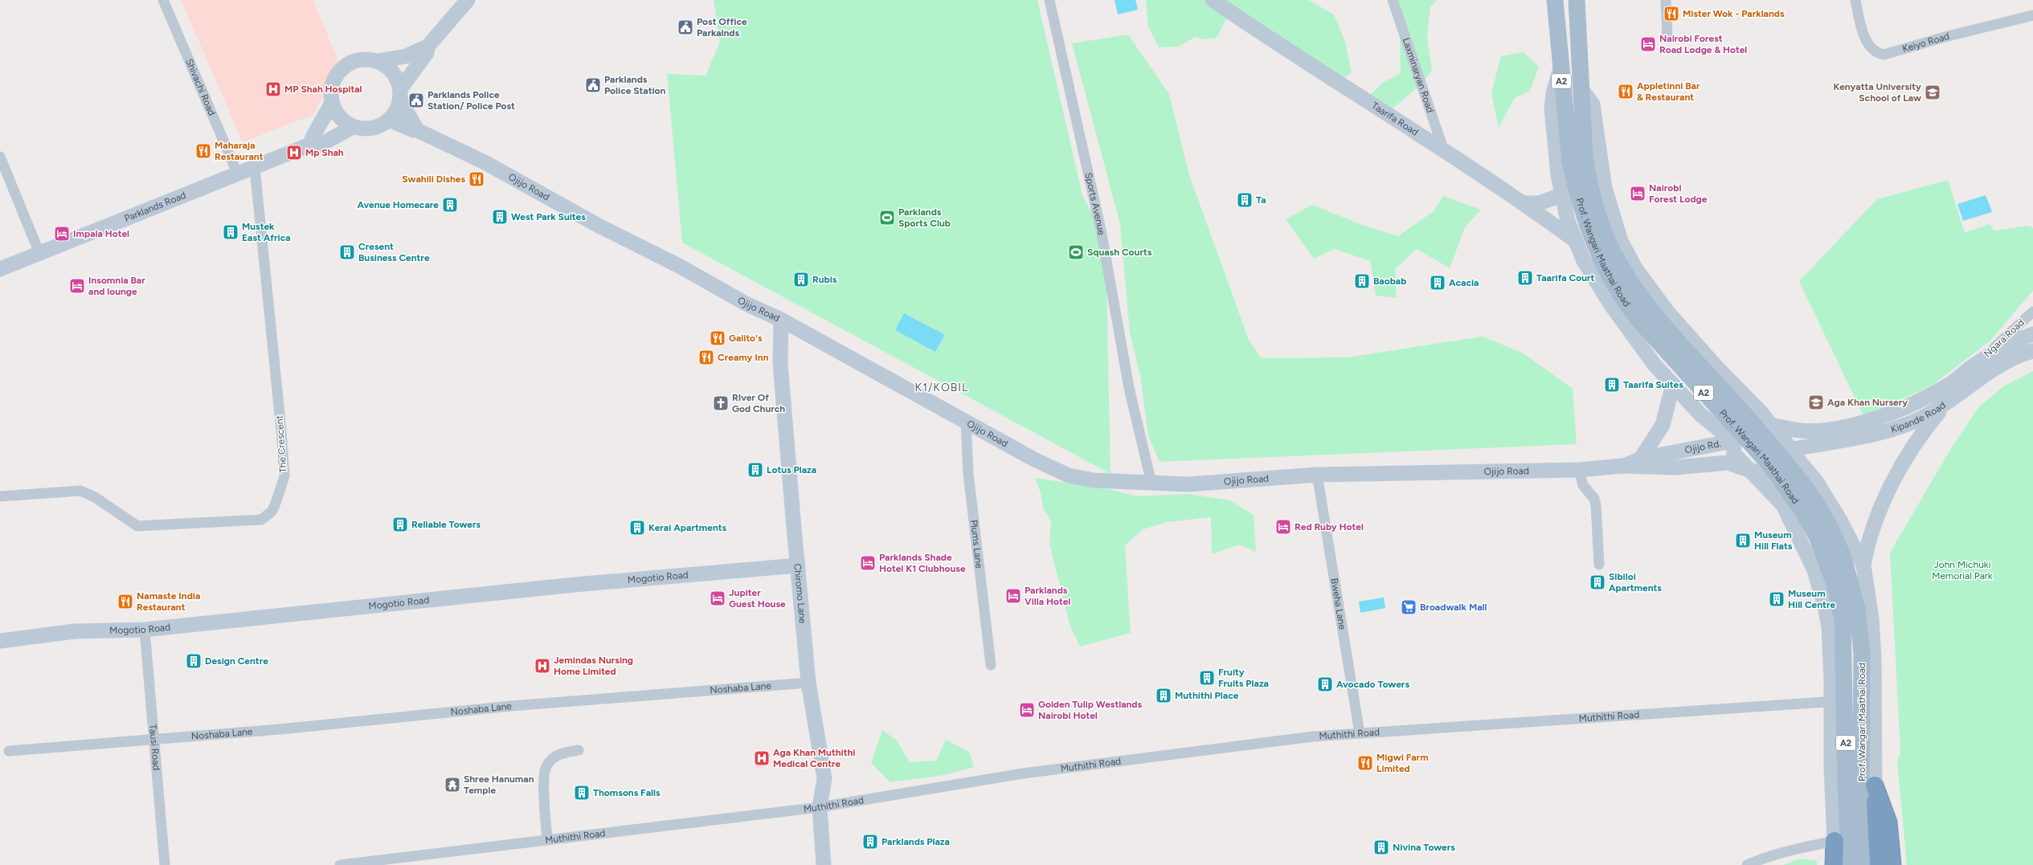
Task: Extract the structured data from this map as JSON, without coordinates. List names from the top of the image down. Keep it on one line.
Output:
{"streets":{"main road":["A2","Taarifa Road","Ojijo Road","Parklands Road","Prof. Wangari Maathai Road","Kipande Road","Ojijo Rd.","Mogotio Road","Chiromo Lane"],"street":["Keiyo Road","Laxminaryan Road","Shivachi Road","Sports Avenue","Ngara Road","The Crescent","Plums Lane","Bweha Lane","Noshaba Lane","Muthithi Road","Tausi Road"]},"crossings":[["Laxminaryan Road","Taarifa Road"],["Shivachi Road","Parklands Road"],["Taarifa Road","Prof. Wangari Maathai Road"],["Ojijo Road","Sports Avenue"],["Ojijo Road","Parklands Road"],["Ojijo Road","Ojijo Rd."],["Ojijo Road","Plums Lane"],["Ojijo Road","Chiromo Lane"],["Ojijo Road","Bweha Lane"],["Parklands Road","The Crescent"],["Prof. Wangari Maathai Road","Kipande Road"],["Prof. Wangari Maathai Road","Ojijo Rd."],["Prof. Wangari Maathai Road","Muthithi Road"],["Ngara Road","Ojijo Rd."],["Kipande Road","Ojijo Rd."],["Mogotio Road","Chiromo Lane"],["Mogotio Road","Tausi Road"],["Chiromo Lane","Noshaba Lane"],["Chiromo Lane","Muthithi Road"],["Bweha Lane","Muthithi Road"],["Noshaba Lane","Tausi Road"]],"districts":["K1/KOBIL"],"parks":["John Michuki Memorial Park"],"places":{"restaurant":["Mister Wok - Parklands","Appletinni Bar & Restaurant","Maharaja Restaurant","Swahili Dishes","Galito's","Creamy Inn","Namaste India Restaurant","Migwi Farm Limited"],"public building":["Post Office Parkalnds","Parklands Police Station","Parklands Police Station/ Police Post"],"hotel":["Nairobi Forest Road Lodge & Hotel","Nairobi Forest Lodge","Impala Hotel","Insomnia Bar and lounge","Red Ruby Hotel","Parklands Shade Hotel K1 Clubhouse","Parklands Villa Hotel","Jupiter Guest House","Golden Tulip Westlands Nairobi Hotel"],"hospital":["MP Shah Hospital","Mp Shah","Jemindas Nursing Home Limited","Aga Khan Muthithi Medical Centre"],"school or university":["Kenyatta University School of Law","Aga Khan Nursery"],"building":["Ta","Avenue Homecare","West Park Suites","Mustek East Africa","Cresent Business Centre","Taarifa Court","Rubis","Baobab","Acacia","Taarifa Suites","Lotus Plaza","Reliable Towers","Kerai Apartments","Museum Hill Flats","Sibiloi Apartments","Museum Hill Centre","Design Centre","Fruity Fruits Plaza","Avocado Towers","Muthithi Place","Thomsons Falls","Parklands Plaza","Nivina Towers"],"sports":["Parklands Sports Club","Squash Courts"],"church":["RIver Of God Church"],"supermarket":["Broadwalk Mall"],"temple":["Shree Hanuman Temple"]}}
